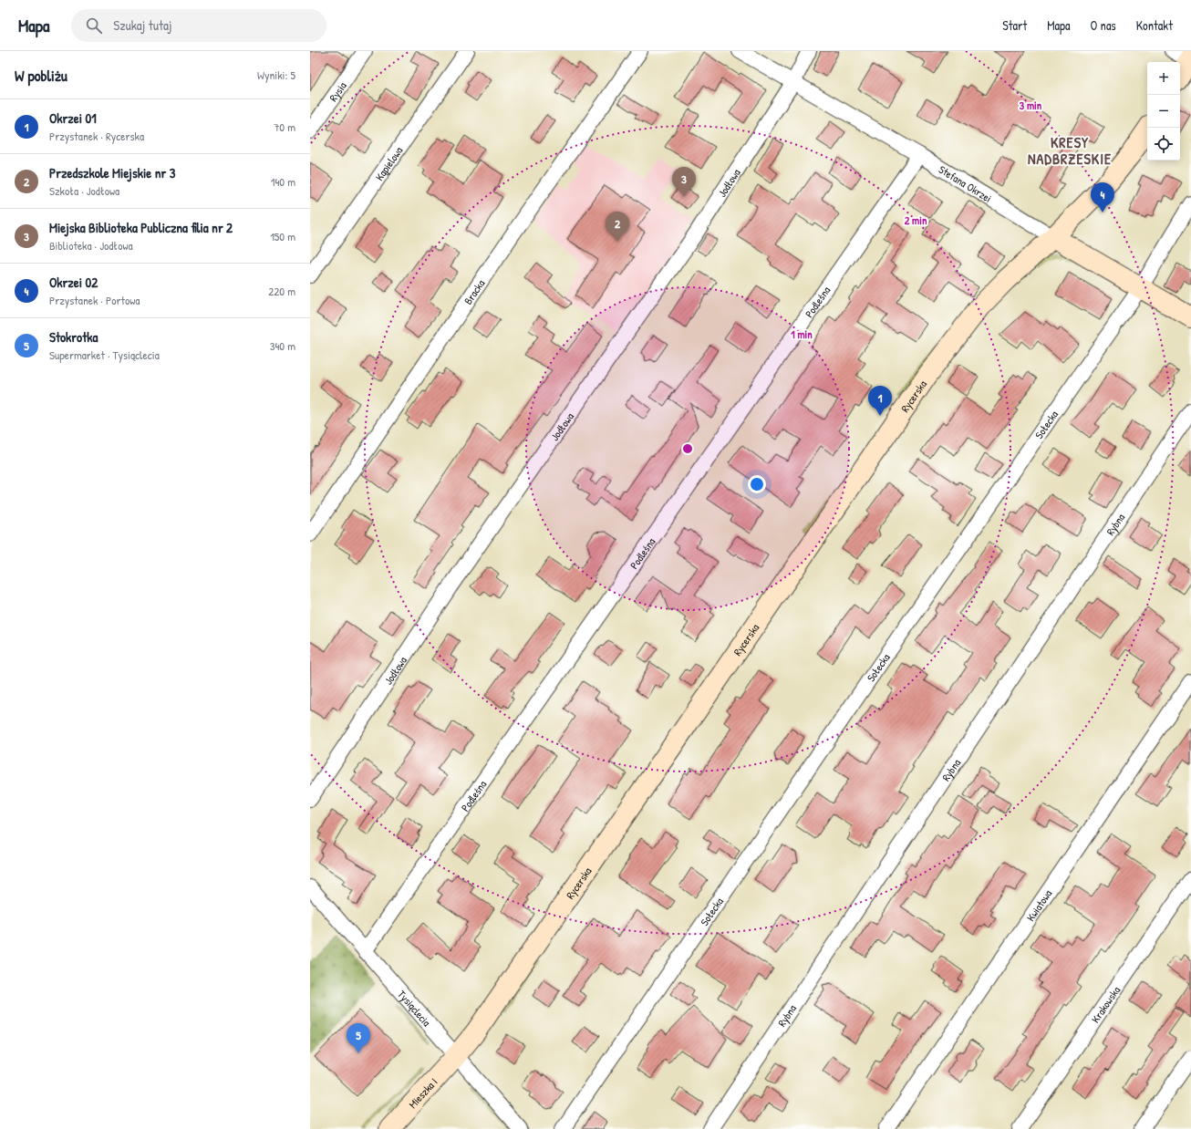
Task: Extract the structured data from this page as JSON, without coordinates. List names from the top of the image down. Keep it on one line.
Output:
{"streets":{"street":["Rysia","Kąpielowa","Jodłowa","Stefana Okrzei","Bracka","Podleśna","Rycerska","Sołecka","Rybna","Kwiatowa","Krakowska","Tysiąclecia","Mieszka I"]},"crossings":[["Jodłowa","Stefana Okrzei"],["Stefana Okrzei","Podleśna"],["Stefana Okrzei","Rycerska"],["Stefana Okrzei","Sołecka"],["Podleśna","Tysiąclecia"],["Rycerska","Tysiąclecia"],["Rycerska","Mieszka I"],["Tysiąclecia","Mieszka I"]],"districts":["KRESY NADBRZESKIE"],"page":{"header":"Mapa","search":"Szukaj tutaj","nav":["Start","Mapa","O nas","Kontakt"],"heading":["W pobliżu","Wyniki: 5"],"map_buttons":["+","−"],"list":[{"mark":"1","name":"Okrzei 01","note":"Przystanek · Rycerska","value":"70 m"},{"mark":"2","name":"Przedszkole Miejskie nr 3","note":"Szkoła · Jodłowa","value":"140 m"},{"mark":"3","name":"Miejska Biblioteka Publiczna filia nr 2","note":"Biblioteka · Jodłowa","value":"150 m"},{"mark":"4","name":"Okrzei 02","note":"Przystanek · Portowa","value":"220 m"},{"mark":"5","name":"Stokrotka","note":"Supermarket · Tysiąclecia","value":"340 m"}],"pins":["3","4","2","1","5"]},"rings":["3 min","2 min","1 min"]}
